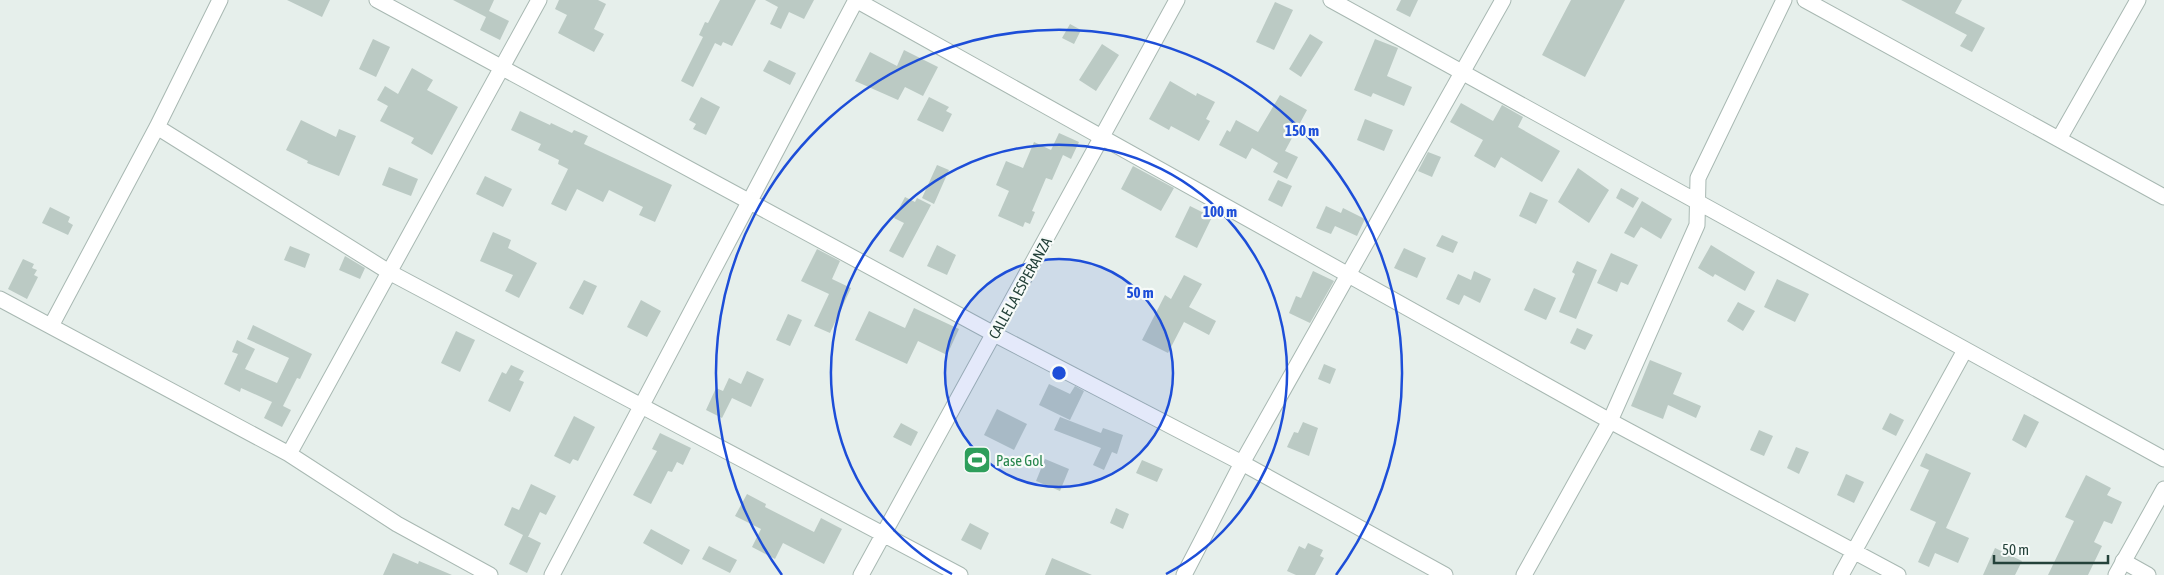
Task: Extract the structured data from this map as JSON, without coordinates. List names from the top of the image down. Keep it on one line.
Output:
{"streets":{"street":["CALLE LA ESPERANZA"]},"places":{"sports":["Pase Gol"]},"scale_bar":"50 m","rings":["150 m","100 m","50 m"]}
